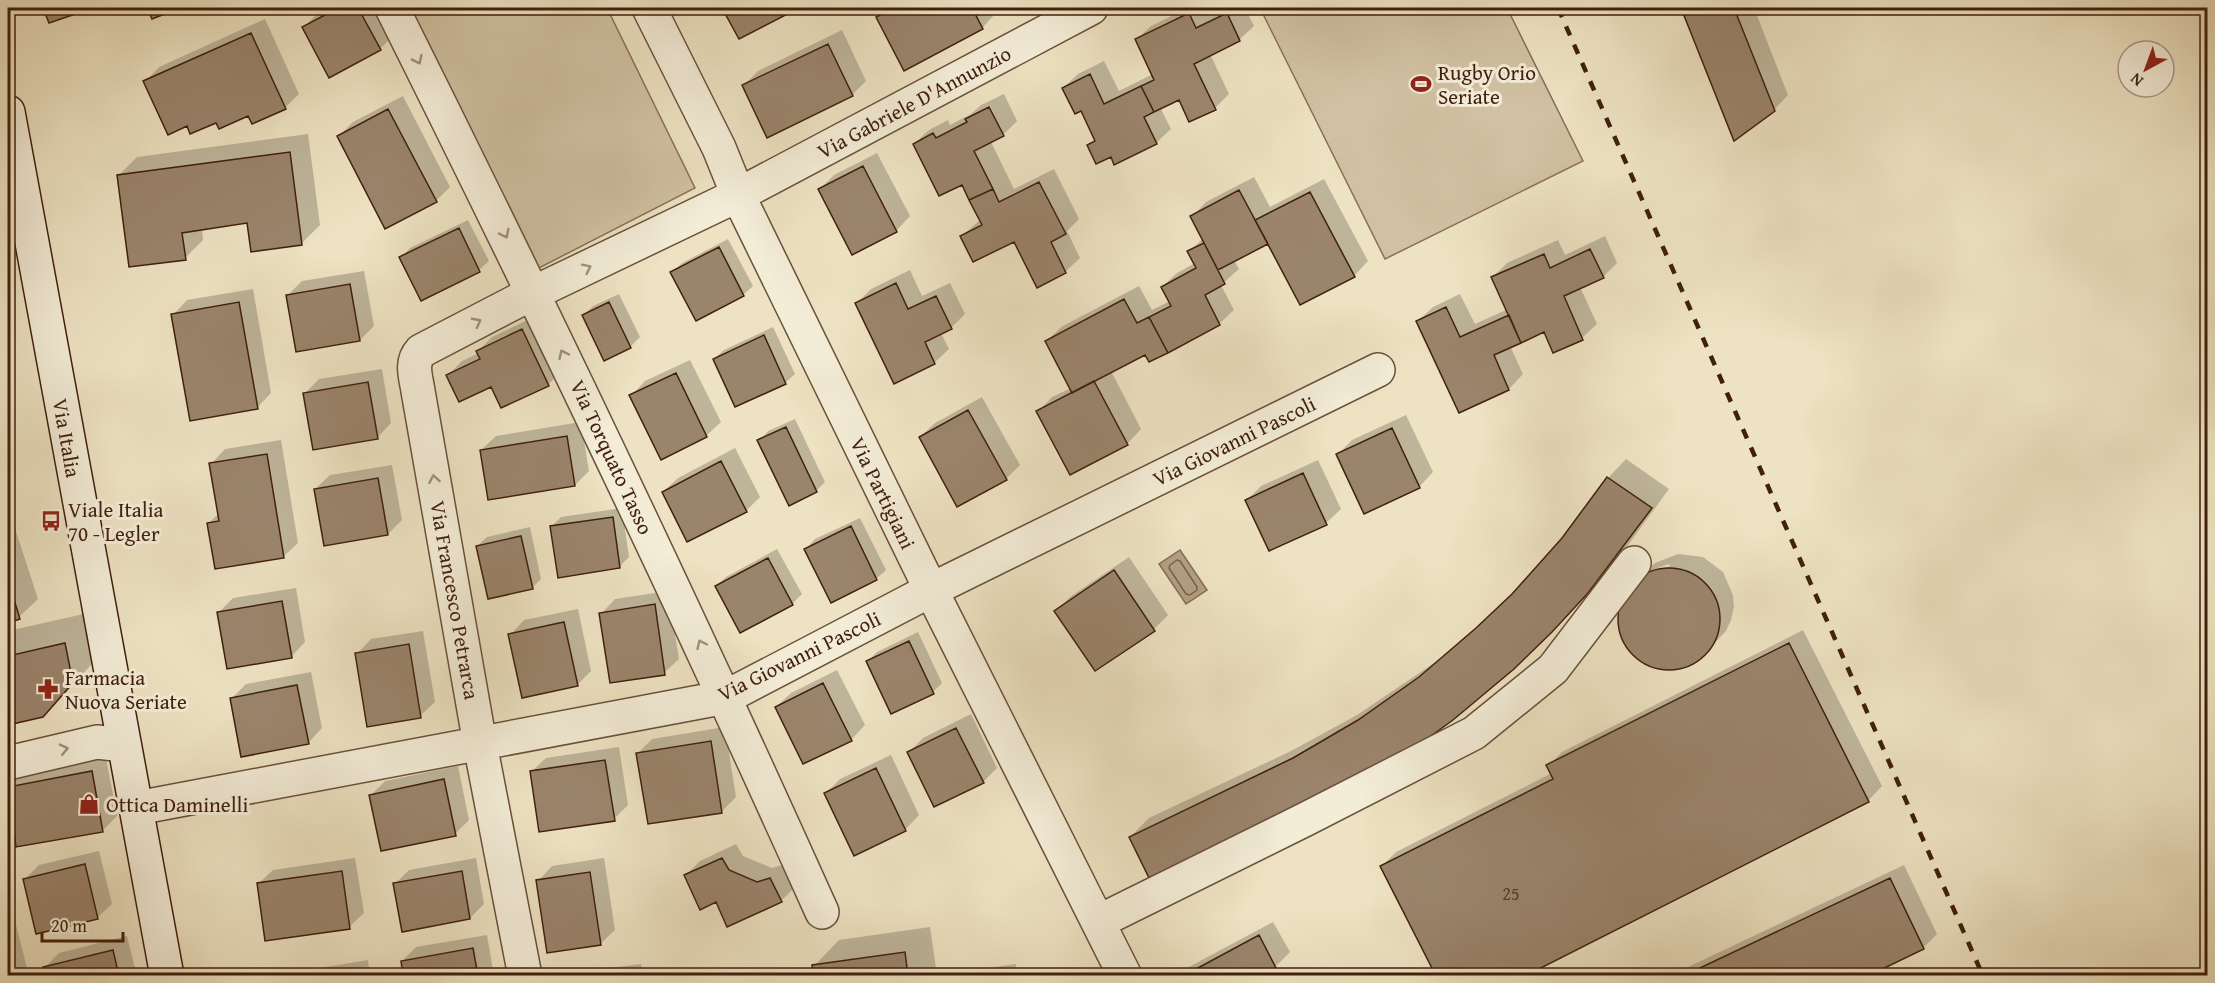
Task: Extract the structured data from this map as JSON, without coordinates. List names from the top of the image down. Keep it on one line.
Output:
{"streets":{"street":["Via Gabriele D'Annunzio","Via Italia","Via Giovanni Pascoli","Via Torquato Tasso","Via Partigiani","Via Francesco Petrarca"]},"crossings":[["Via Gabriele D'Annunzio","Via Torquato Tasso"],["Via Gabriele D'Annunzio","Via Partigiani"],["Via Gabriele D'Annunzio","Via Francesco Petrarca"],["Via Italia","Via Giovanni Pascoli"],["Via Giovanni Pascoli","Via Torquato Tasso"],["Via Giovanni Pascoli","Via Partigiani"],["Via Giovanni Pascoli","Via Francesco Petrarca"],["Via Torquato Tasso","Via Francesco Petrarca"]],"one_way":["Via Gabriele D'Annunzio","Via Francesco Petrarca"],"places":{"sports":["Rugby Orio Seriate"],"bus stop":["Viale Italia 70 - Legler"],"pharmacy":["Farmacia Nuova Seriate"],"shop":["Ottica Daminelli"]},"house_numbers":["25"],"scale_bar":"20 m","north":"bottom left"}
